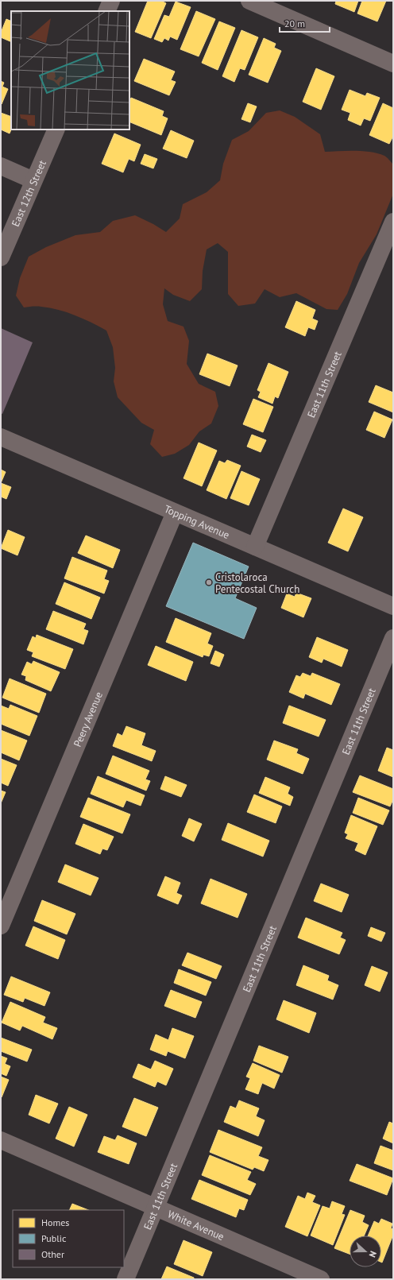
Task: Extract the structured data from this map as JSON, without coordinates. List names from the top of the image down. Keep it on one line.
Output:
{"streets":{"street":["East 12th Street","East 11th Street","Topping Avenue","Peery Avenue","White Avenue"]},"crossings":[["East 11th Street","Topping Avenue"],["East 11th Street","White Avenue"],["Topping Avenue","Peery Avenue"]],"places":["Cristolaroca Pentecostal Church"],"legend":["Homes","Public","Other"],"scale_bar":"20 m","north":"right"}
